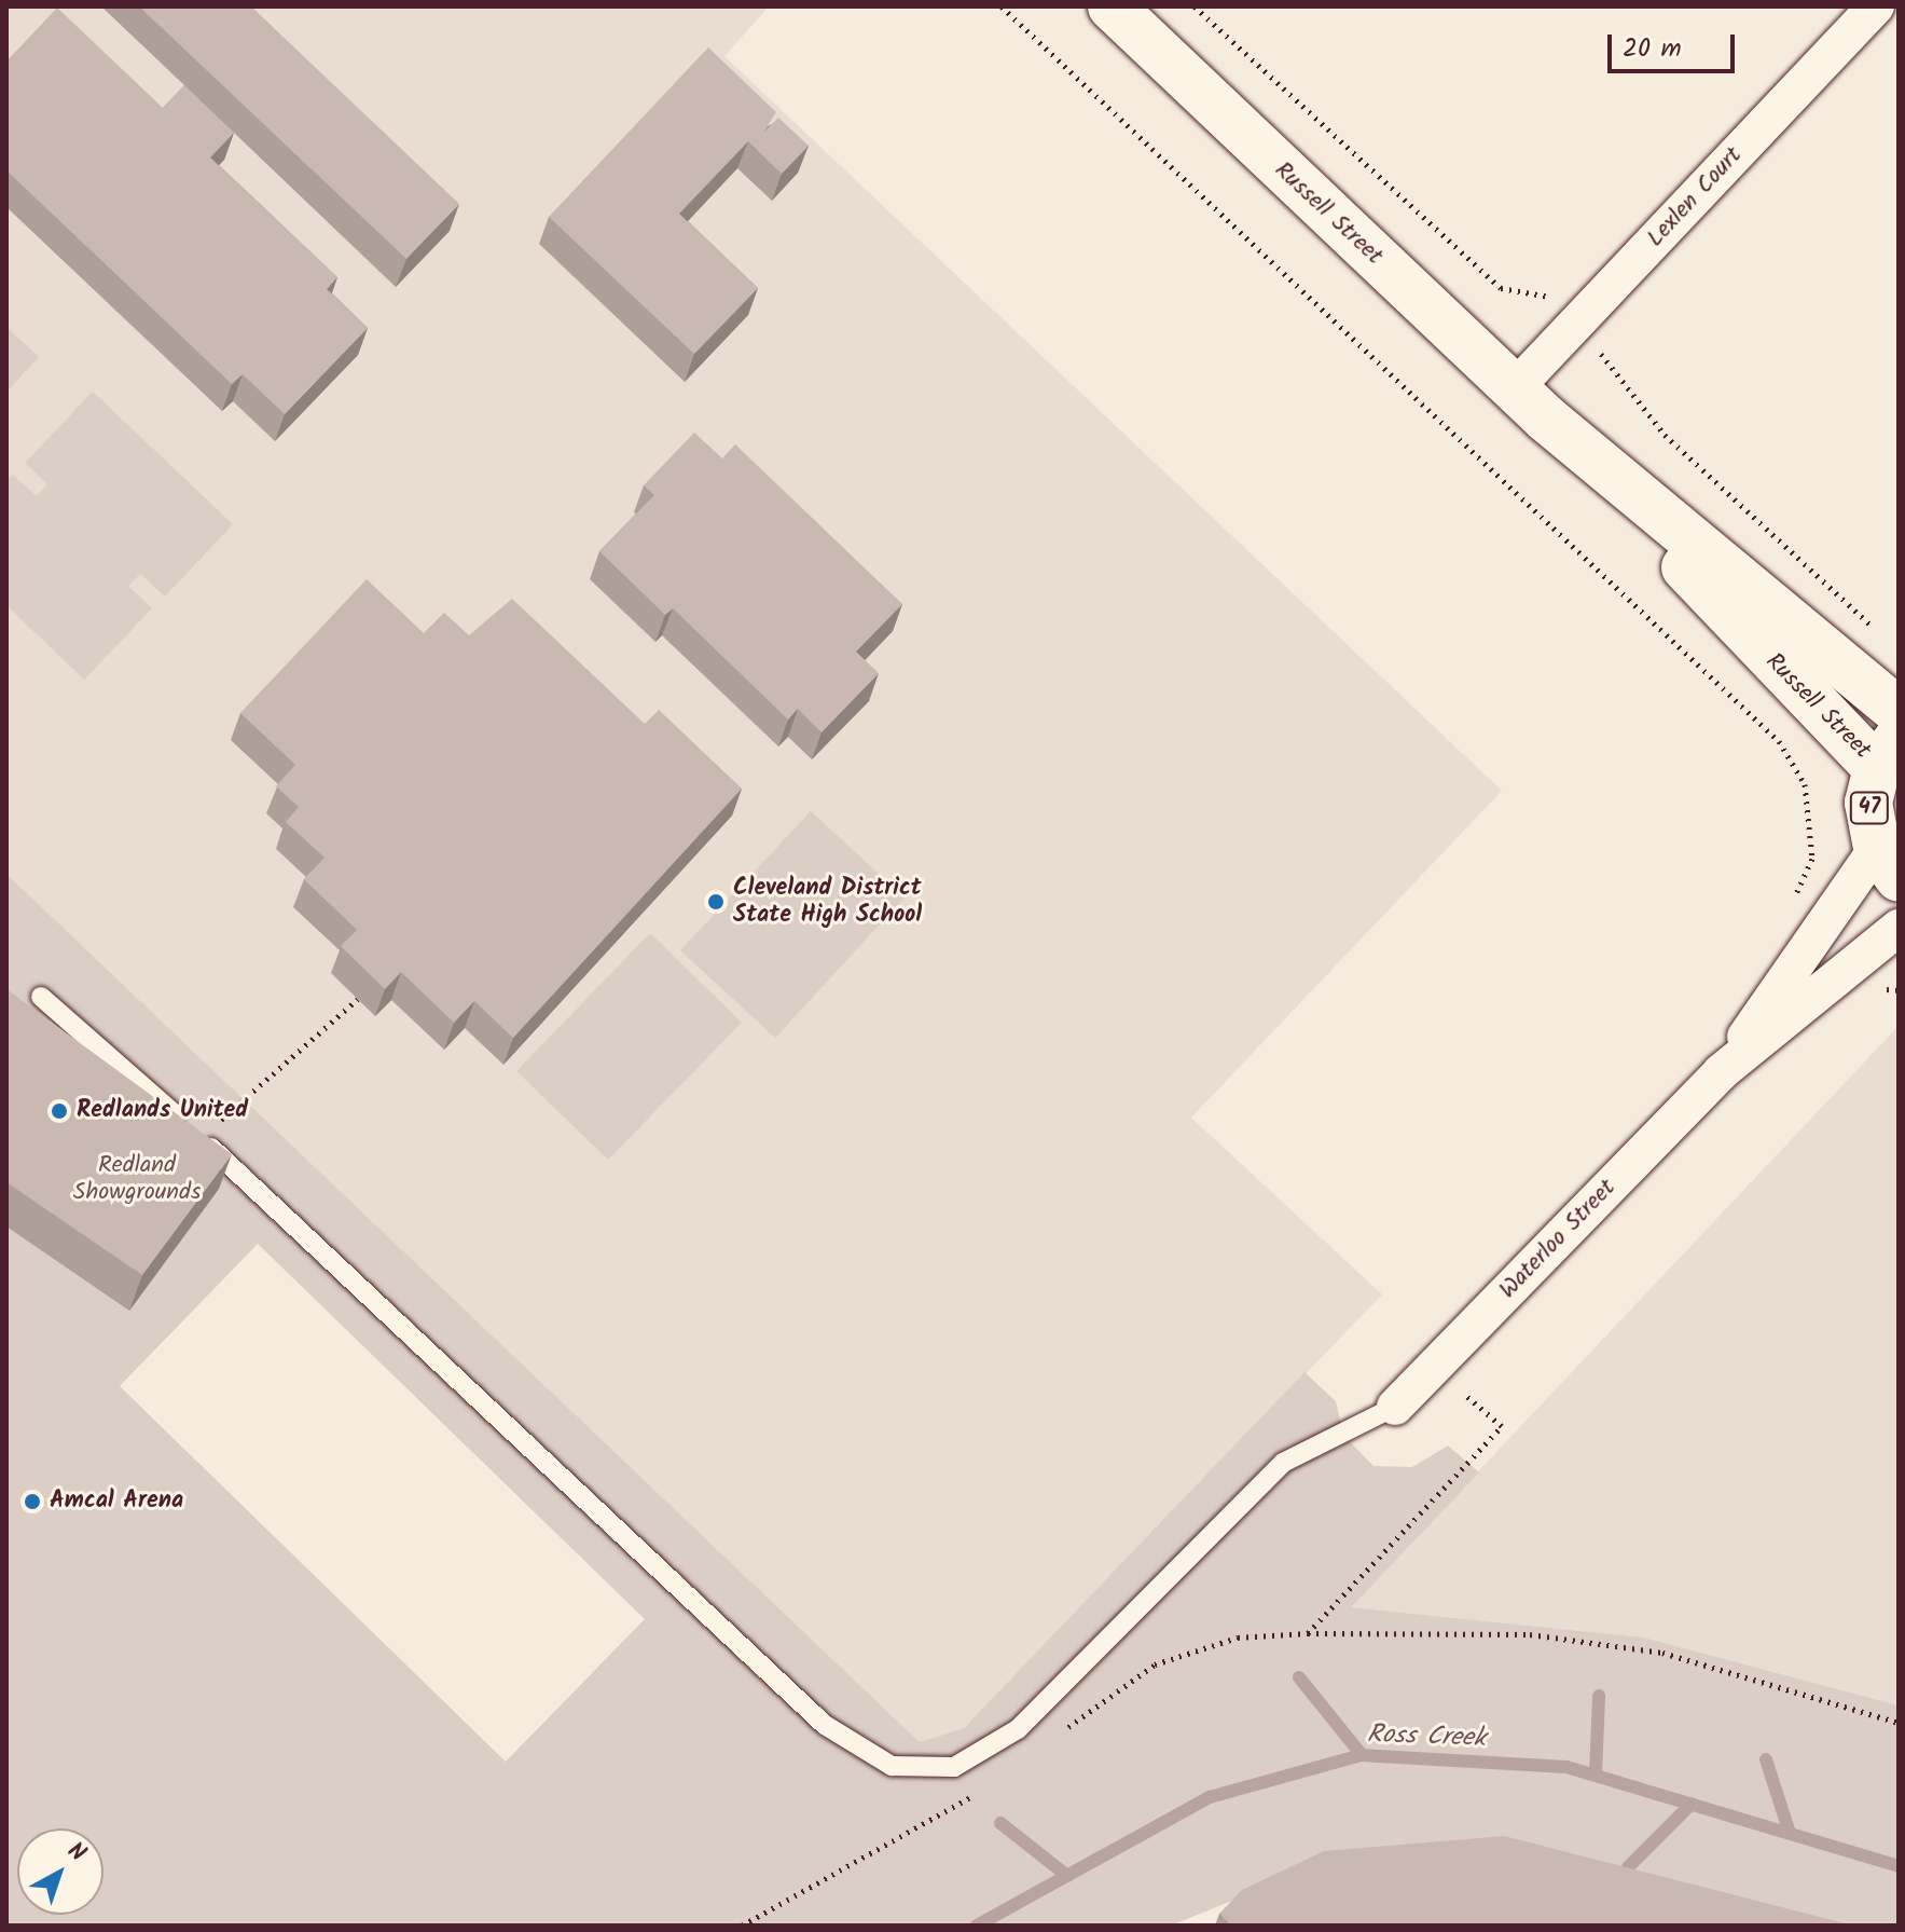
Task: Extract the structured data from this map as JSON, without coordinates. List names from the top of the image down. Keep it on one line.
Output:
{"streets":{"main road":["Russell Street","47"],"street":["Lexlen Court","Waterloo Street"]},"crossings":[["Lexlen Court","Russell Street"],["Russell Street","47"],["47","Waterloo Street"]],"water":["Ross Creek"],"parks":["Redland Showgrounds"],"places":["Cleveland District State High School","Redlands United","Amcal Arena"],"scale_bar":"20 m","north":"top right"}
